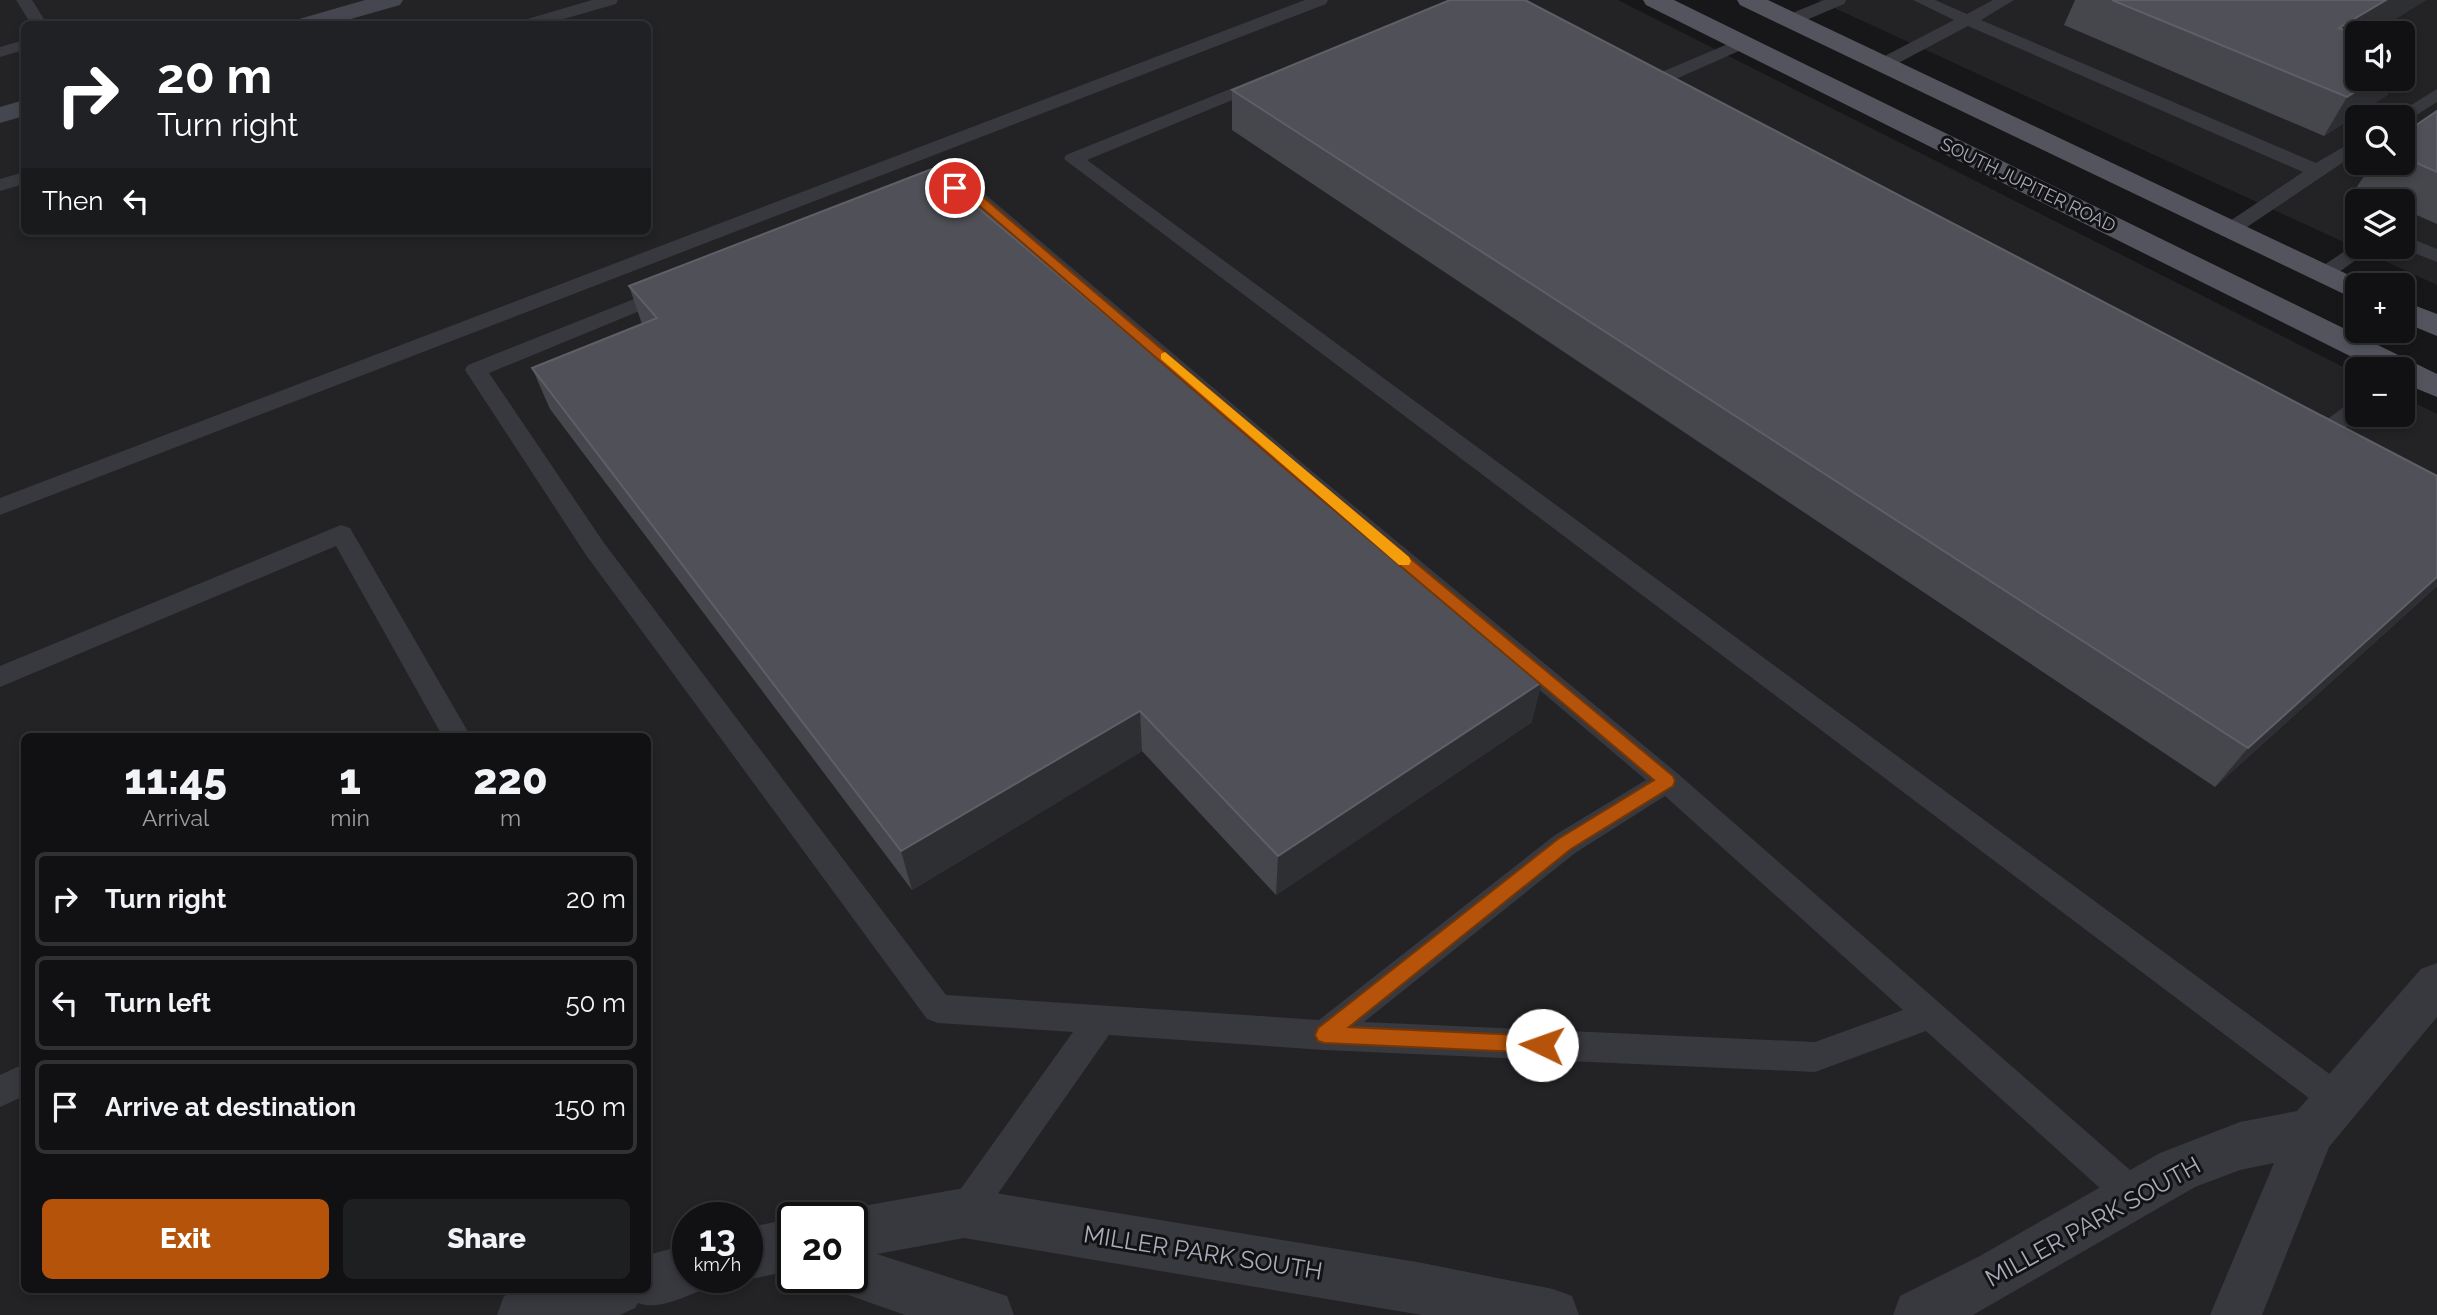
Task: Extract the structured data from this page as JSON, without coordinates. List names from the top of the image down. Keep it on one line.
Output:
{"streets":{"main road":["SOUTH JUPITER ROAD"],"street":["MILLER PARK SOUTH"]},"page":{"map_buttons":["+","−"],"turn":["20 m","Turn right"],"then":"Then","eta":["11:45","Arrival","1","min","220","m"],"list":[{"name":"Turn right","value":"20 m"},{"name":"Turn left","value":"50 m"},{"name":"Arrive at destination","value":"150 m"}],"buttons":["Exit","Share"],"speed":"13 km/h","limit":"20"}}
